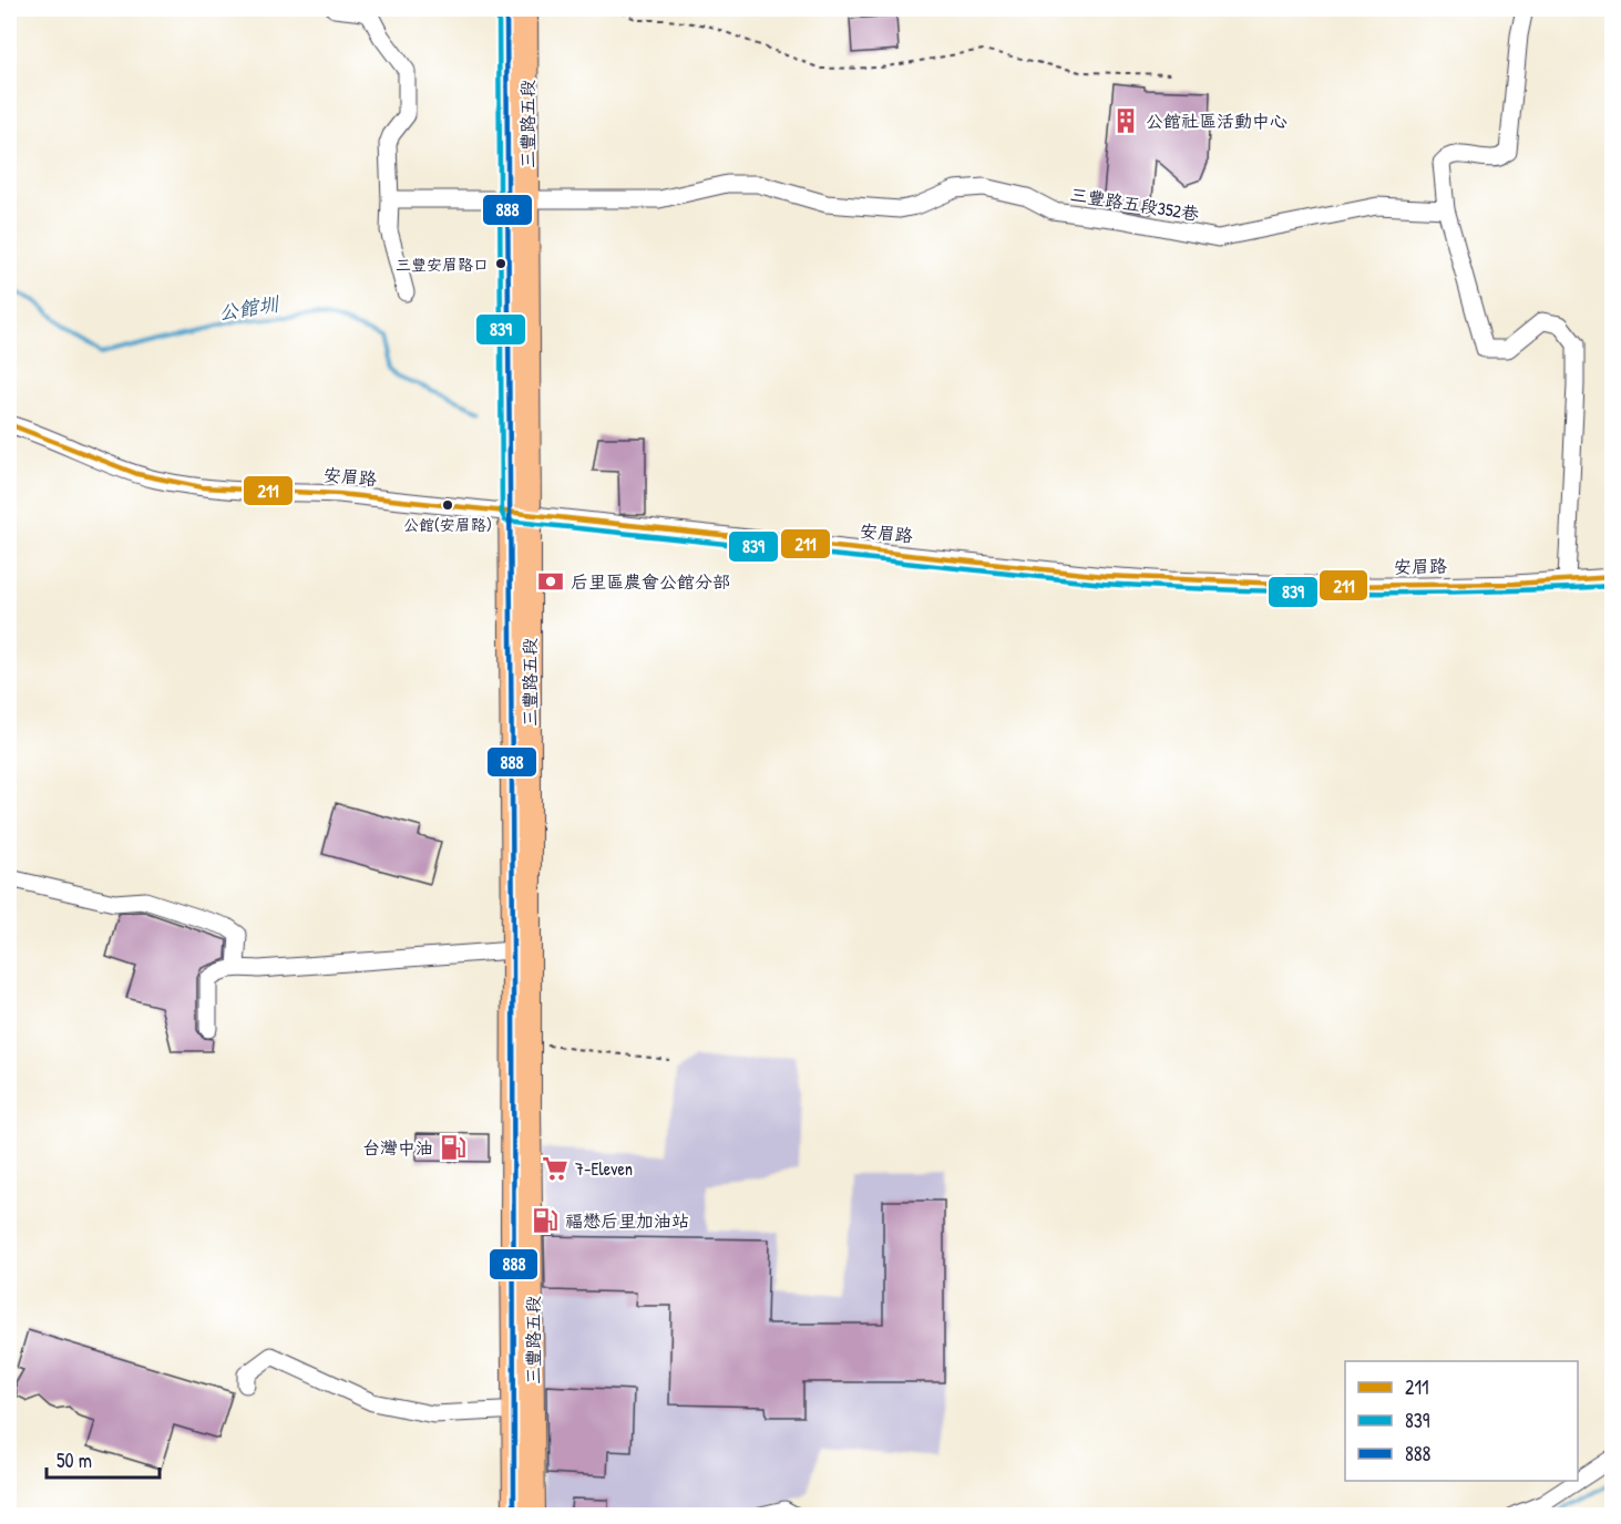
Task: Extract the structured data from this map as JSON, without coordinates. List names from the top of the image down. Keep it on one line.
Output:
{"streets":{"main road":["三豐路五段"],"street":["三豐路五段352巷","安眉路"]},"crossings":[["三豐路五段","三豐路五段352巷"],["三豐路五段","安眉路"]],"water":["公館圳"],"places":{"building":["公館社區活動中心"],"other":["三豐安眉路口","公館(安眉路)"],"bank":["后里區農會公館分部"],"fuel station":["台灣中油","福懋后里加油站"],"supermarket":["7-Eleven"]},"lines":["transit line 839","transit line 888","transit line 211"],"legend":["211","839","888"],"scale_bar":"50 m"}
